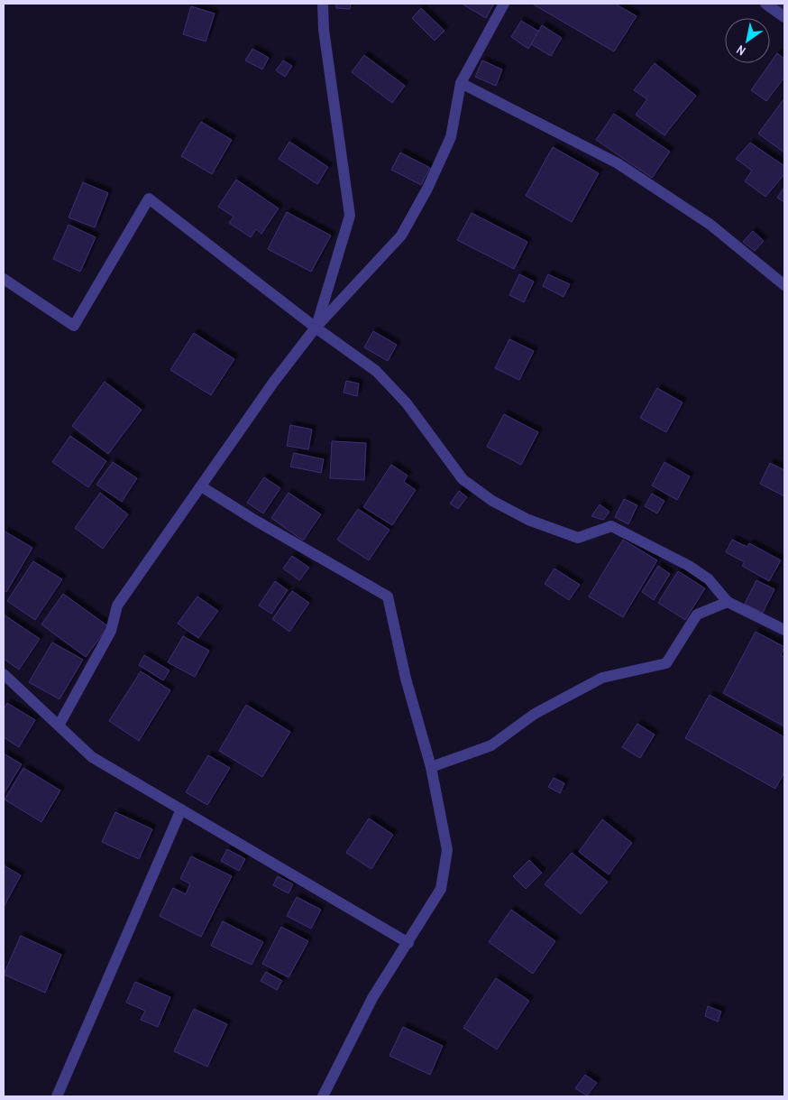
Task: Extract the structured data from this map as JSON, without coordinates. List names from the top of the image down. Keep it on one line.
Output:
{"north":"bottom left"}
